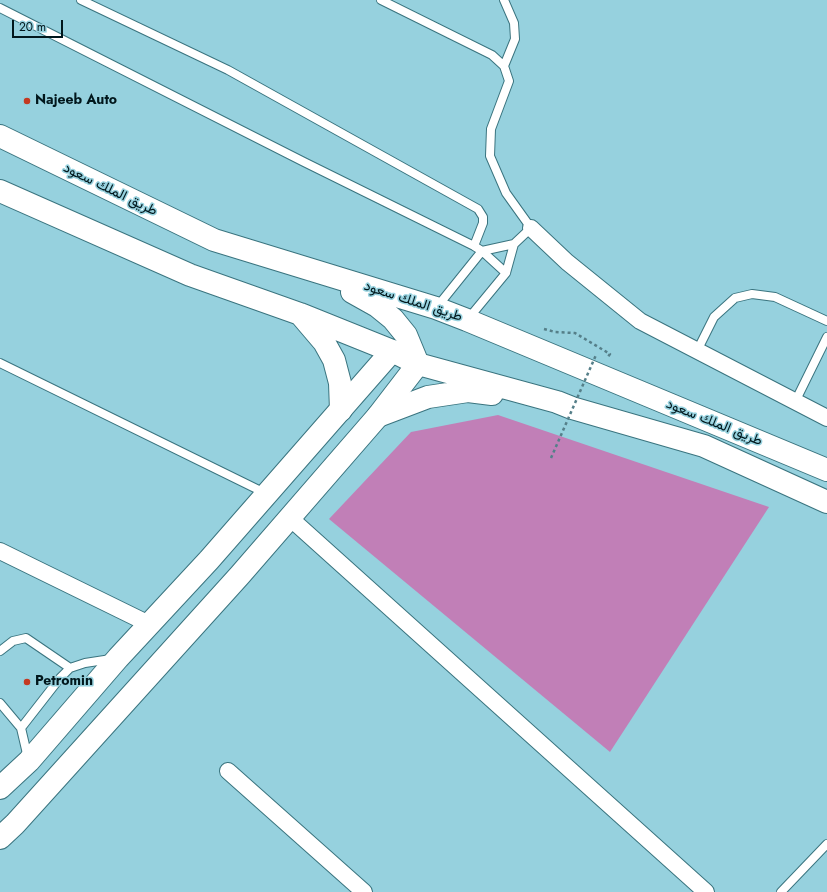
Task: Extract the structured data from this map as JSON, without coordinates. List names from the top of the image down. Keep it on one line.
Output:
{"streets":{"main road":["طريق الملك سعود"]},"places":["Najeeb Auto","Petromin"],"scale_bar":"20 m"}
